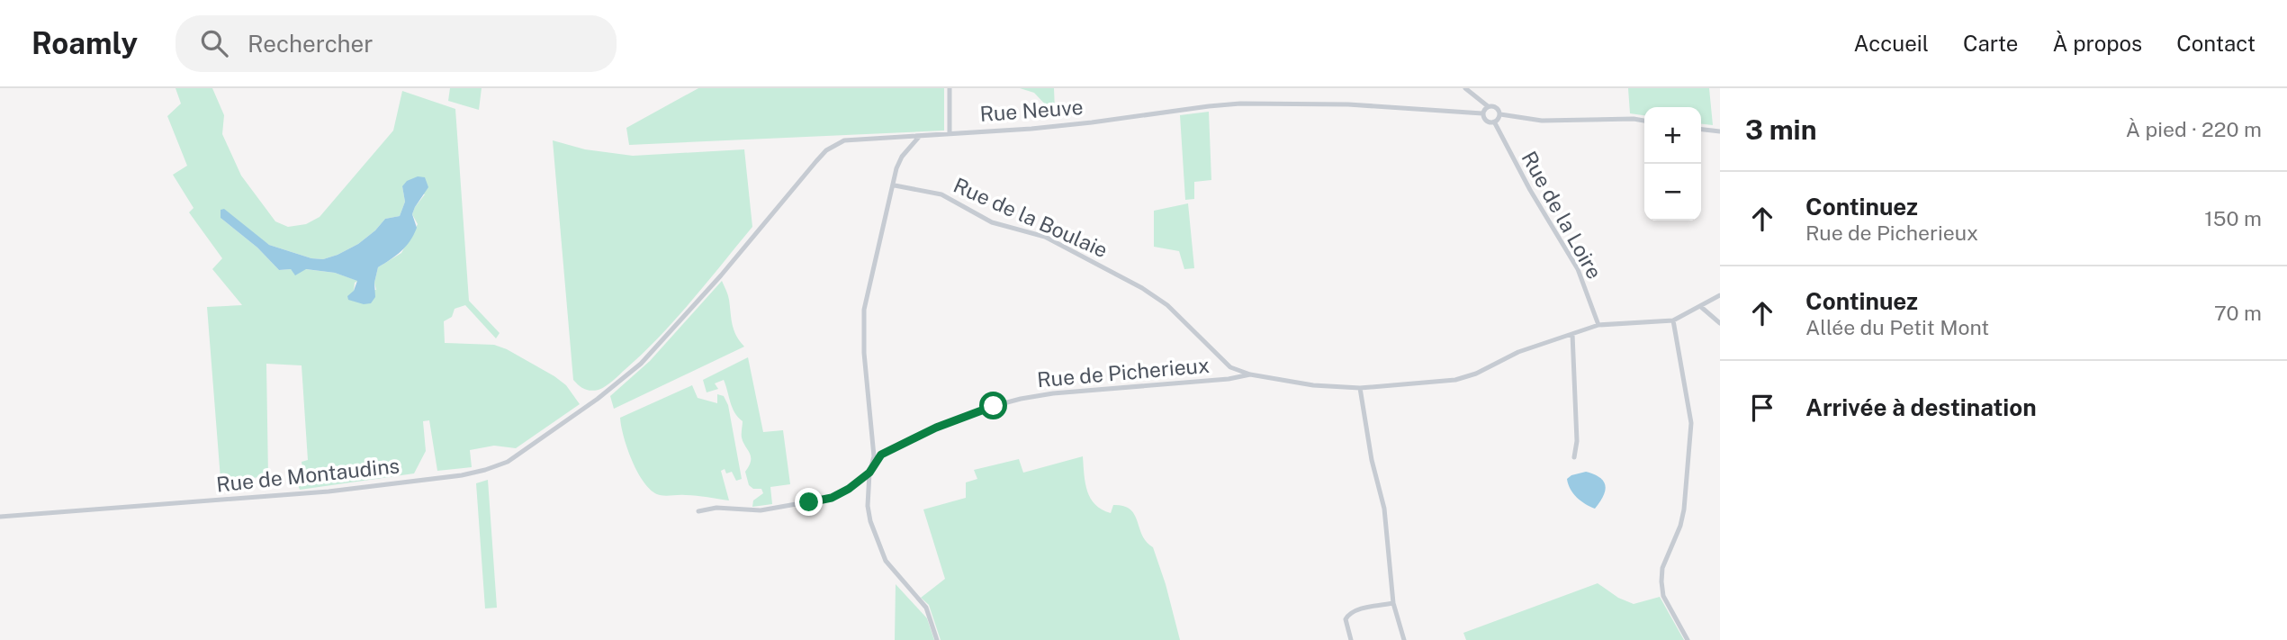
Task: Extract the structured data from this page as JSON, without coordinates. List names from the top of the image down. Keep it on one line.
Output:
{"streets":{"street":["Rue Neuve","Rue de la Loire","Rue de la Boulaie","Rue de Picherieux","Rue de Montaudins"]},"crossings":[["Rue Neuve","Rue de la Loire"],["Rue Neuve","Rue de Montaudins"],["Rue de la Loire","Rue de la Boulaie"],["Rue de la Boulaie","Rue de Picherieux"]],"page":{"header":"Roamly","search":"Rechercher","nav":["Accueil","Carte","À propos","Contact"],"heading":["3 min","À pied · 220 m"],"map_buttons":["+","−"],"list":[["Continuez","Rue de Picherieux","150 m"],["Continuez","Allée du Petit Mont","70 m"],"Arrivée à destination"]}}
